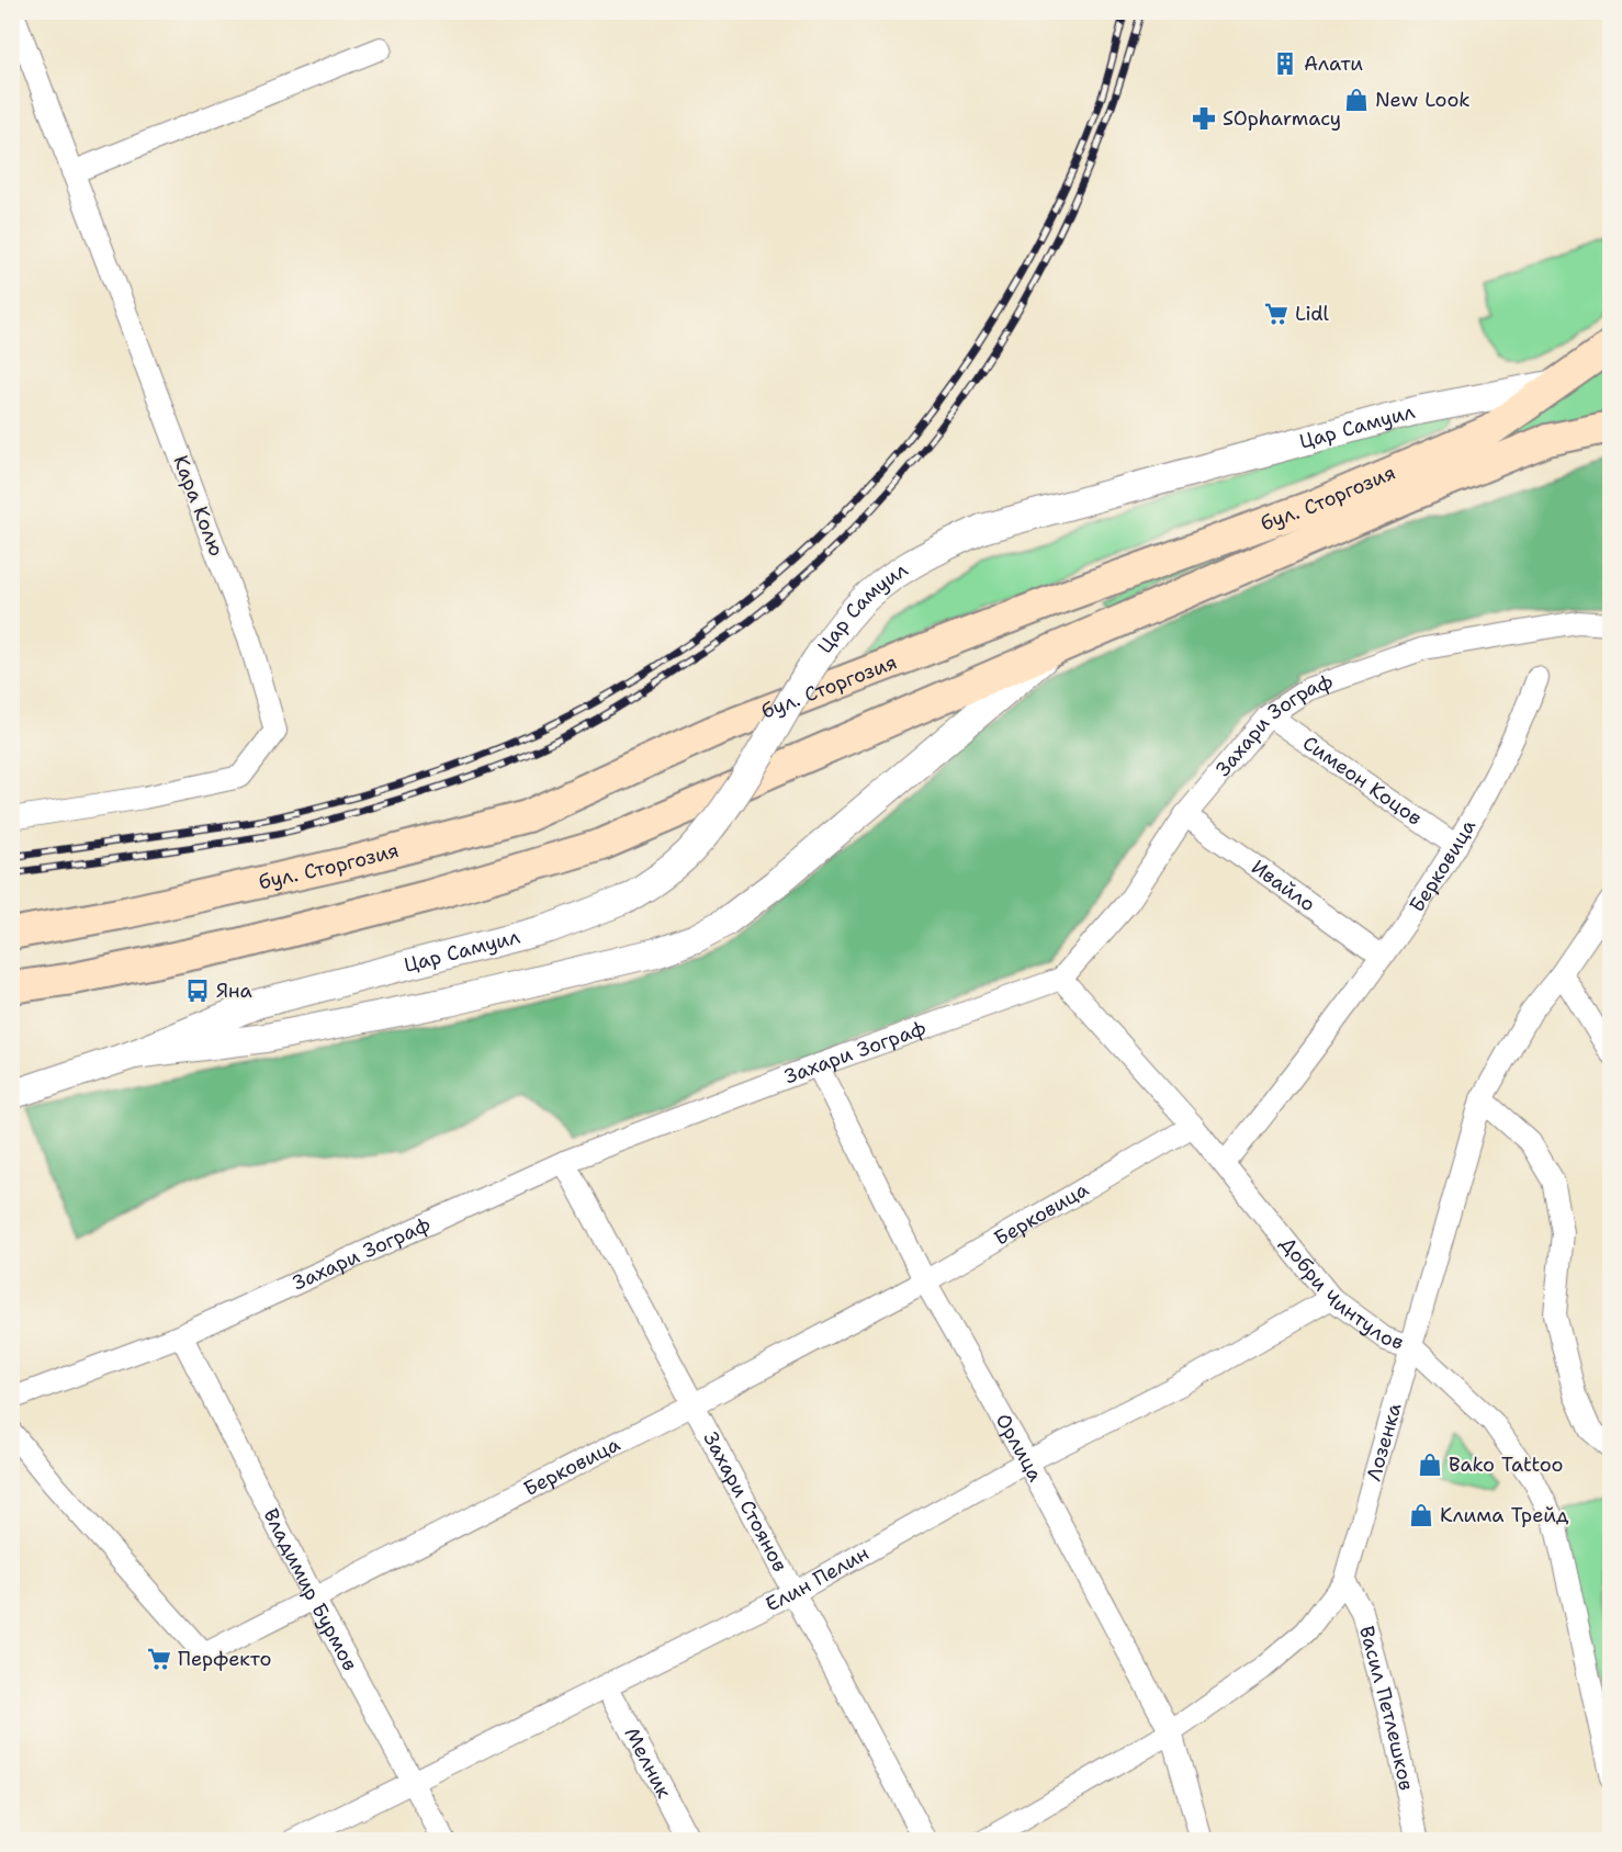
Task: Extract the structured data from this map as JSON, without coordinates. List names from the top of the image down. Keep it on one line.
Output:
{"streets":{"main road":["бул. Сторгозия"],"street":["Цар Самуил","Кара Колю","Захари Зограф","Симеон Коцов","Берковица","Ивайло","Добри Чинтулов","Лозенка","Орлица","Захари Стоянов","Елин Пелин","Владимир Бурмов","Васил Петлешков","Мелник"]},"crossings":[["Цар Самуил","бул. Сторгозия"],["Захари Зограф","Симеон Коцов"],["Захари Зограф","Ивайло"],["Захари Зограф","Добри Чинтулов"],["Захари Зограф","Орлица"],["Захари Зограф","Захари Стоянов"],["Захари Зограф","Владимир Бурмов"],["Симеон Коцов","Берковица"],["Берковица","Ивайло"],["Берковица","Добри Чинтулов"],["Берковица","Орлица"],["Берковица","Захари Стоянов"],["Берковица","Владимир Бурмов"],["Добри Чинтулов","Лозенка"],["Добри Чинтулов","Елин Пелин"],["Лозенка","Орлица"],["Лозенка","Васил Петлешков"],["Орлица","Елин Пелин"],["Захари Стоянов","Елин Пелин"],["Елин Пелин","Владимир Бурмов"],["Елин Пелин","Мелник"]],"places":{"building":["Алати"],"shop":["New Look","Bako Tattoo","Клима Трейд"],"pharmacy":["SOpharmacy"],"supermarket":["Lidl","Перфекто"],"bus stop":["Яна"]}}
